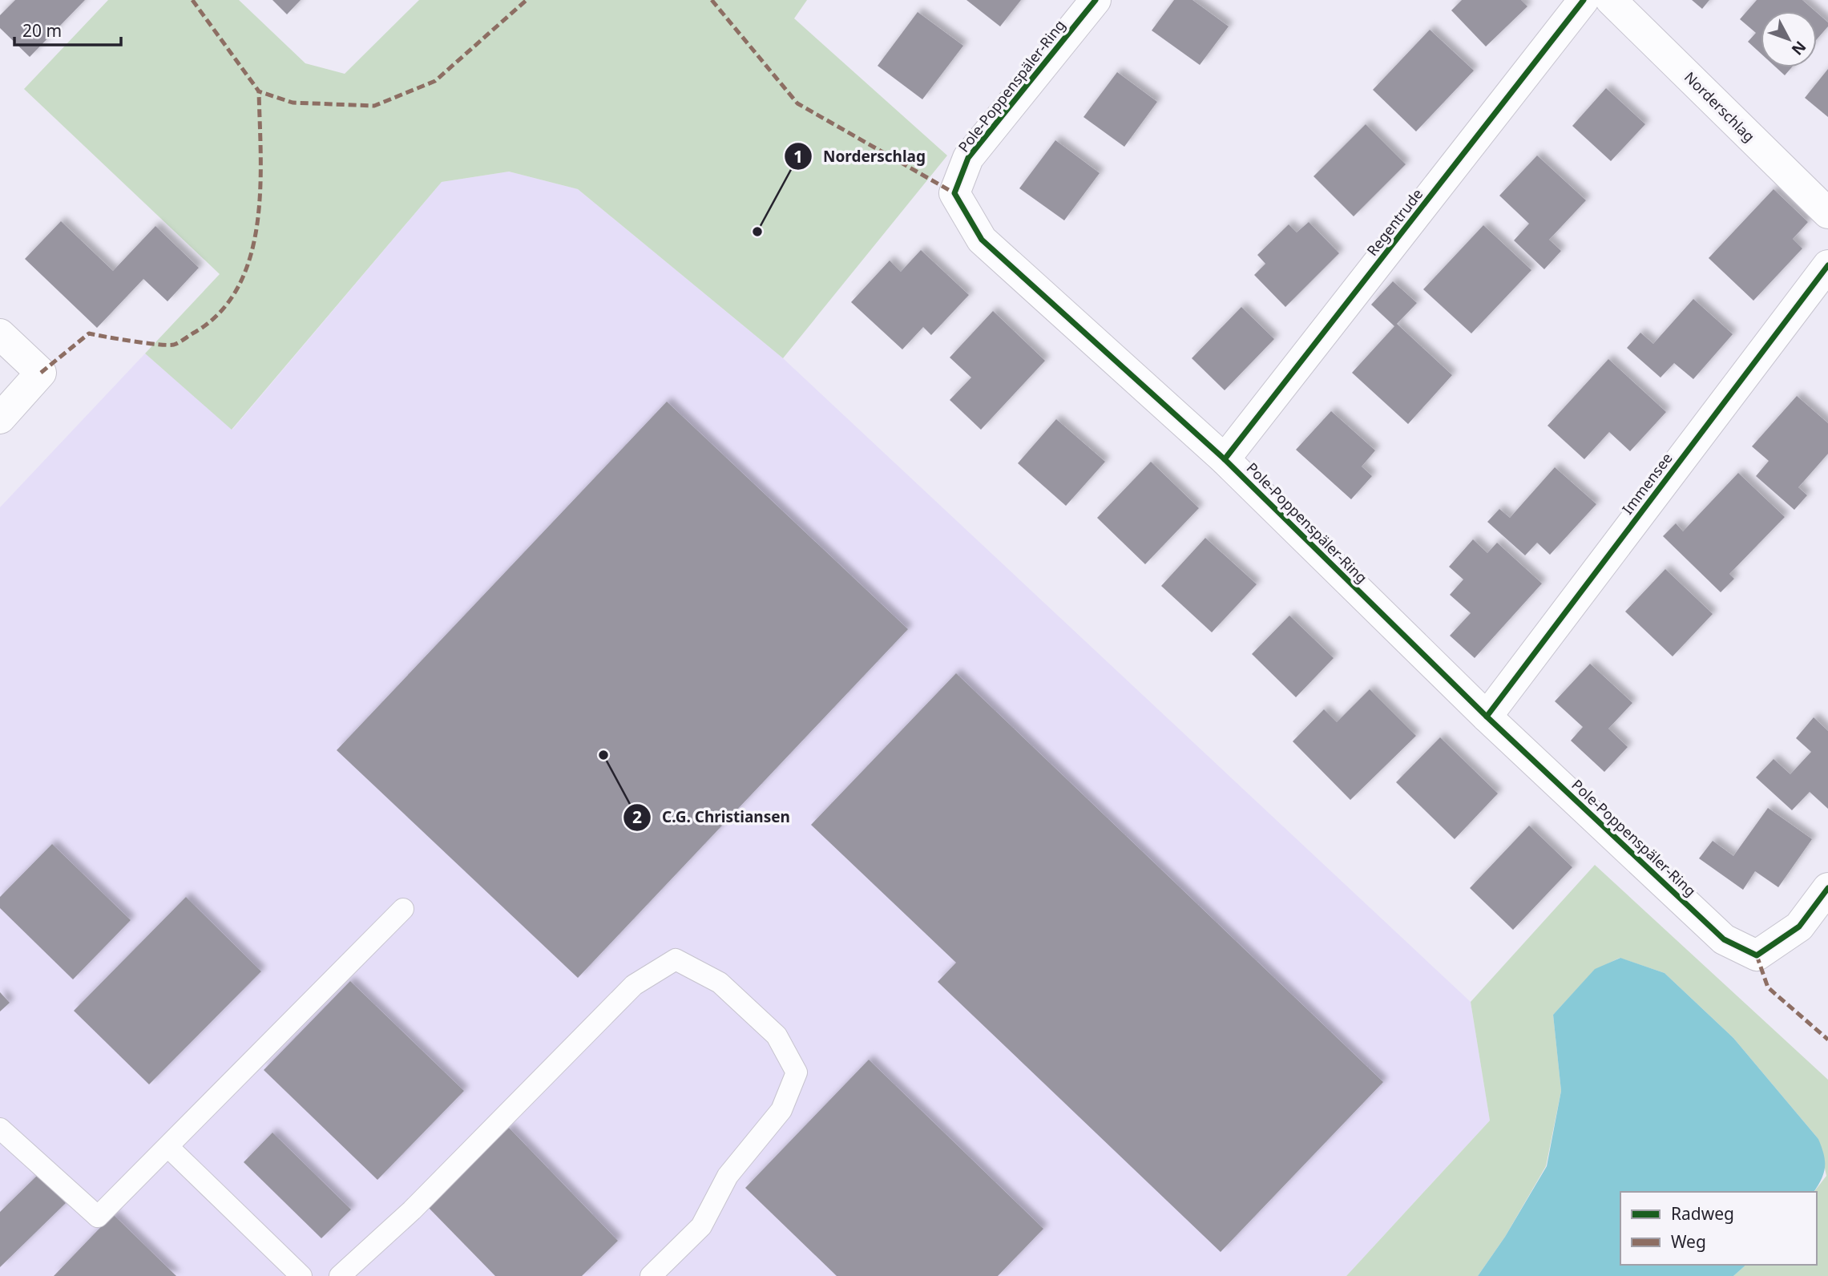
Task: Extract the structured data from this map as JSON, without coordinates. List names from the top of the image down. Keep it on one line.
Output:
{"streets":{"street":["Pole-Poppenspäler-Ring","Norderschlag","Regentrude","Immensee"]},"crossings":[["Pole-Poppenspäler-Ring","Regentrude"],["Pole-Poppenspäler-Ring","Immensee"]],"places":["Norderschlag","C.G. Christiansen"],"legend":["Radweg","Weg"],"scale_bar":"20 m","north":"bottom right"}
